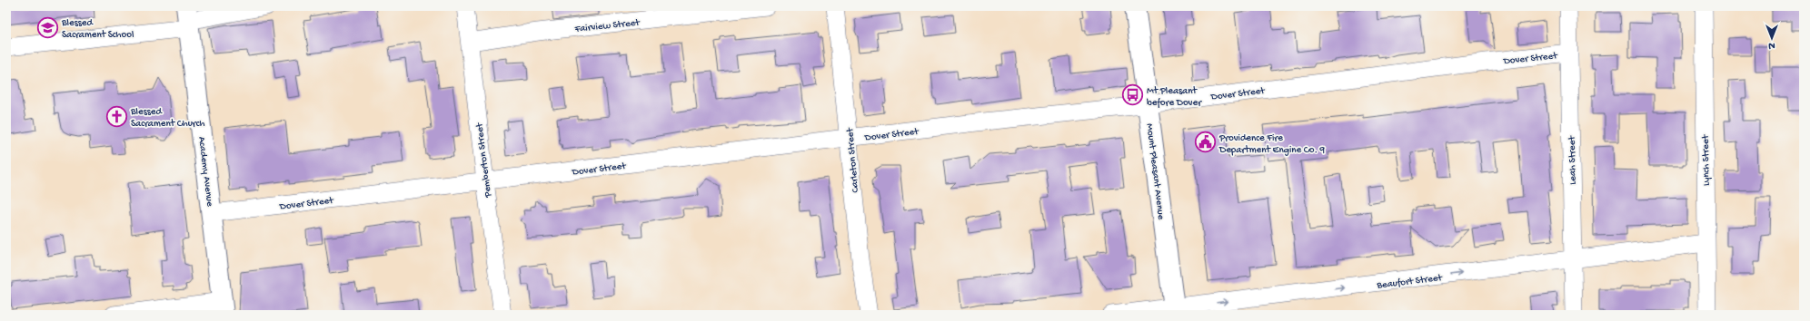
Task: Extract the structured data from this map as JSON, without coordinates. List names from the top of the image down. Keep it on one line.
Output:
{"streets":{"main road":["Academy Avenue","Mount Pleasant Avenue"],"street":["Fairview Street","Dover Street","Pemberton Street","Carleton Street","Leah Street","Lynch Street","Beaufort Street"]},"crossings":[["Fairview Street","Pemberton Street"],["Dover Street","Pemberton Street"],["Dover Street","Carleton Street"],["Dover Street","Leah Street"],["Dover Street","Academy Avenue"],["Dover Street","Mount Pleasant Avenue"],["Leah Street","Beaufort Street"],["Lynch Street","Beaufort Street"],["Mount Pleasant Avenue","Beaufort Street"]],"one_way":["Beaufort Street"],"places":{"school or university":["Blessed Sacrament School"],"bus stop":["Mt Pleasant before Dover"],"church":["Blessed Sacrament Church"],"public building":["Providence Fire Department Engine Co. 9"]},"north":"bottom"}
